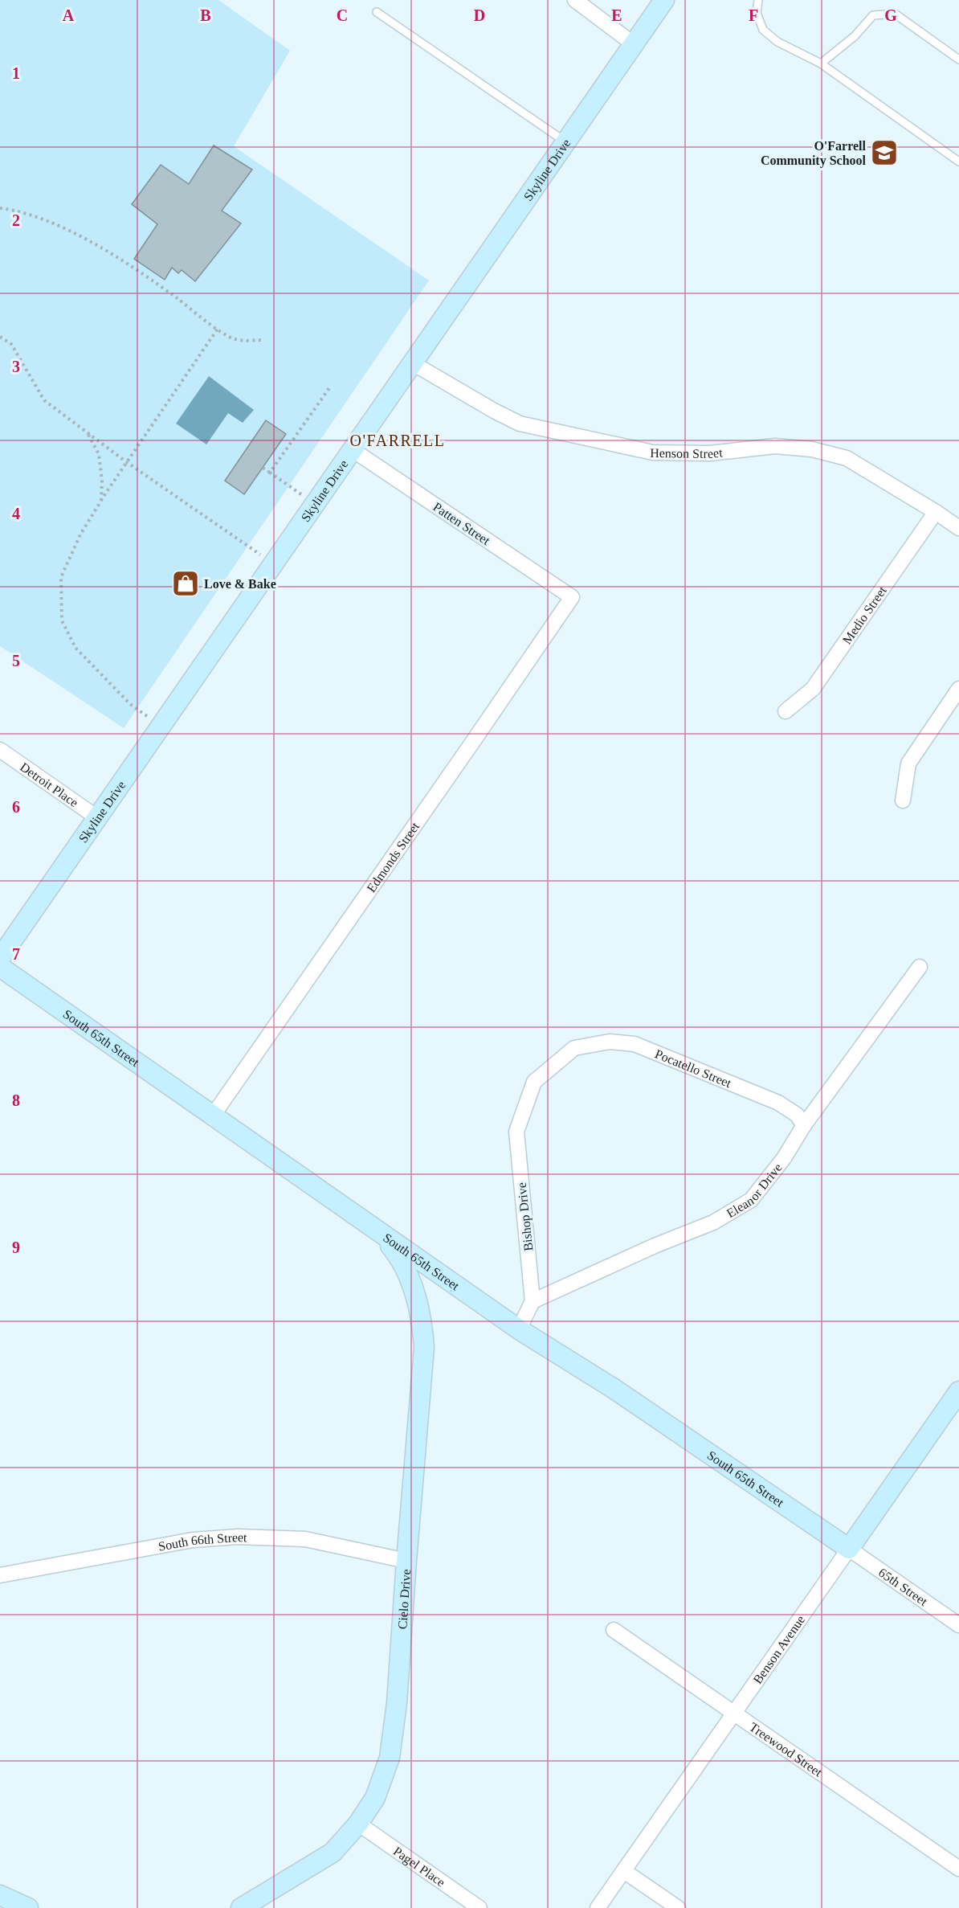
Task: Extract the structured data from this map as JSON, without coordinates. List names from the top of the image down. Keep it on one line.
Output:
{"streets":{"street":["Skyline Drive","Henson Street","Patten Street","Medio Street","Detroit Place","Edmonds Street","South 65th Street","Pocatello Street","Eleanor Drive","Bishop Drive","South 66th Street","65th Street","Cielo Drive","Benson Avenue","Treewood Street","Pagel Place"]},"crossings":[["Skyline Drive","Henson Street"],["Skyline Drive","Patten Street"],["Skyline Drive","Detroit Place"],["Henson Street","Medio Street"],["Patten Street","Edmonds Street"],["Edmonds Street","South 65th Street"],["South 65th Street","65th Street"],["South 65th Street","Cielo Drive"],["South 65th Street","Benson Avenue"],["Pocatello Street","Eleanor Drive"],["Pocatello Street","Bishop Drive"],["Eleanor Drive","Bishop Drive"],["South 66th Street","Cielo Drive"],["65th Street","Benson Avenue"],["Cielo Drive","Pagel Place"],["Benson Avenue","Treewood Street"]],"districts":["O'FARRELL"],"places":{"school or university":["O'Farrell Community School"],"shop":["Love & Bake"]},"grid":{"columns":["A","B","C","D","E","F","G"],"rows":["1","2","3","4","5","6","7","8","9"]}}
